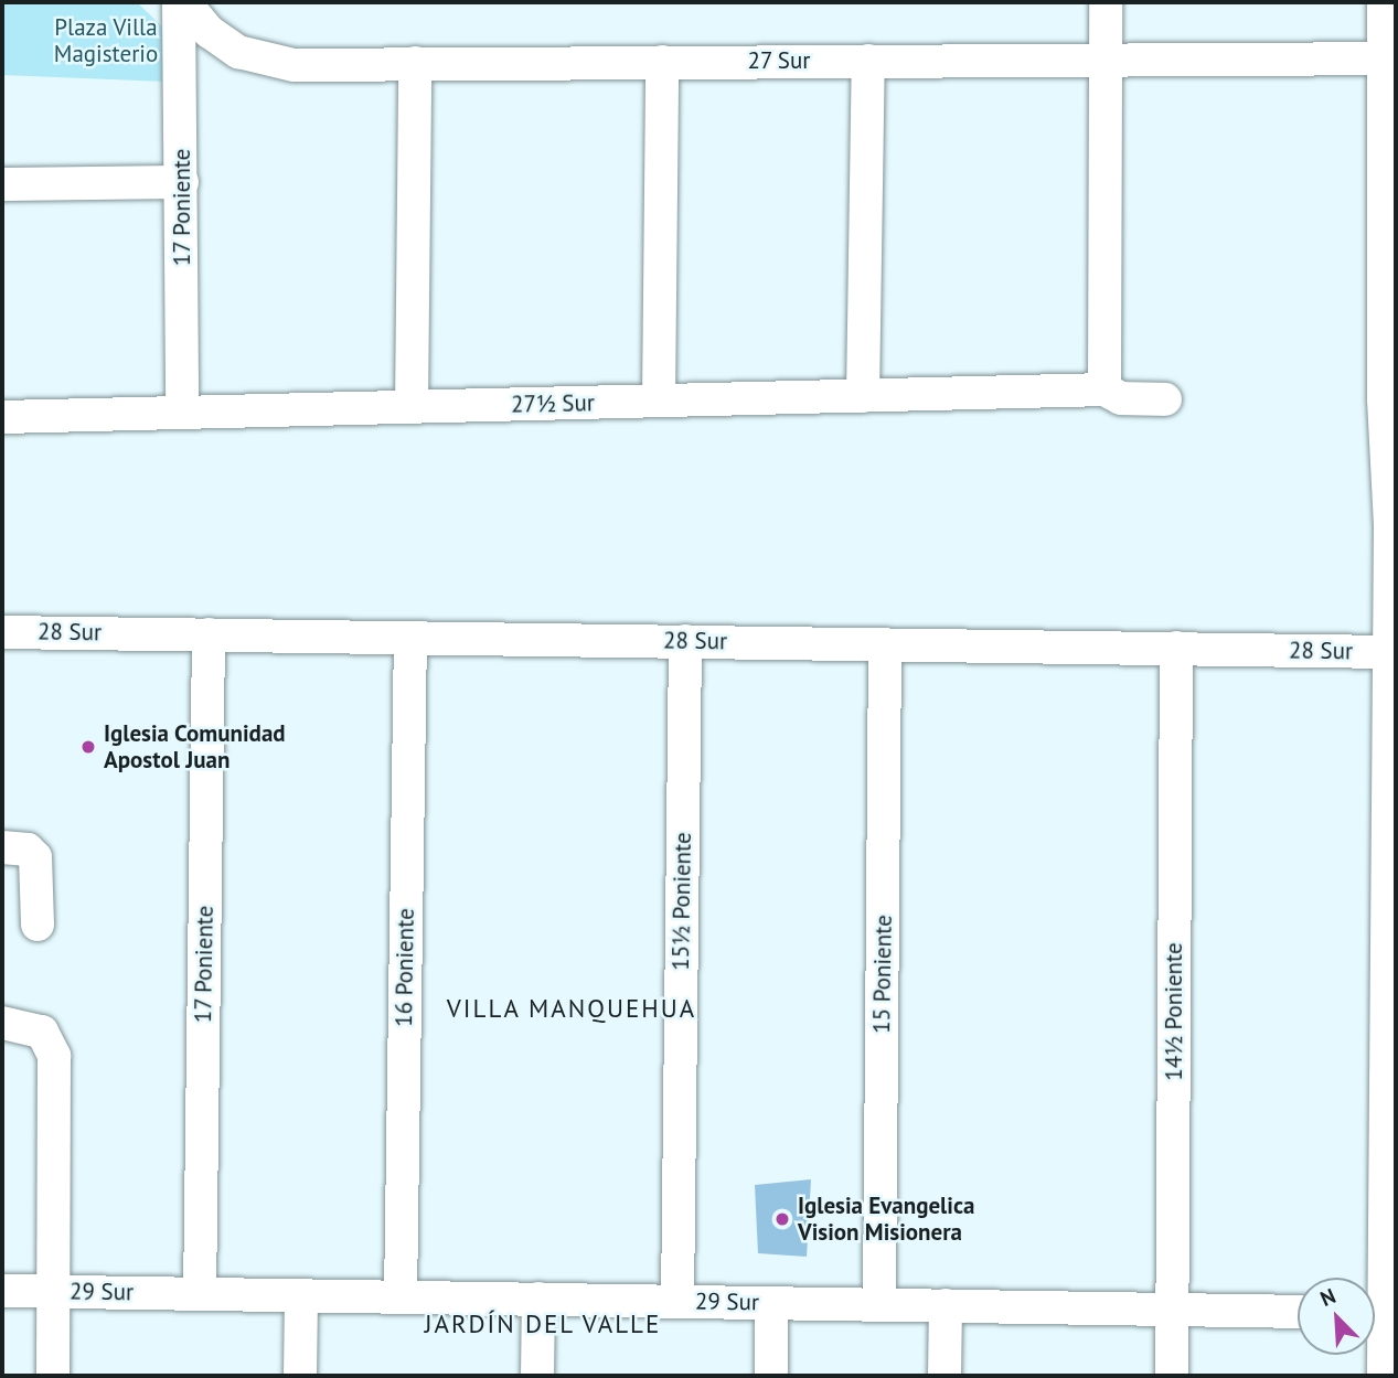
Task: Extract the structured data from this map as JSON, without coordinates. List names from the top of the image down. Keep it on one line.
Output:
{"streets":{"street":["27 Sur","17 Poniente","27½ Sur","28 Sur","15½ Poniente","16 Poniente","15 Poniente","14½ Poniente","29 Sur"]},"crossings":[["27 Sur","17 Poniente"],["17 Poniente","27½ Sur"],["17 Poniente","28 Sur"],["17 Poniente","29 Sur"],["28 Sur","15½ Poniente"],["28 Sur","16 Poniente"],["28 Sur","15 Poniente"],["28 Sur","14½ Poniente"],["15½ Poniente","29 Sur"],["16 Poniente","29 Sur"],["15 Poniente","29 Sur"],["14½ Poniente","29 Sur"]],"districts":["VILLA MANQUEHUA","JARDÍN DEL VALLE"],"parks":["Plaza Villa Magisterio"],"places":["Iglesia Comunidad Apostol Juan","Iglesia Evangelica Vision Misionera"],"north":"top left"}
